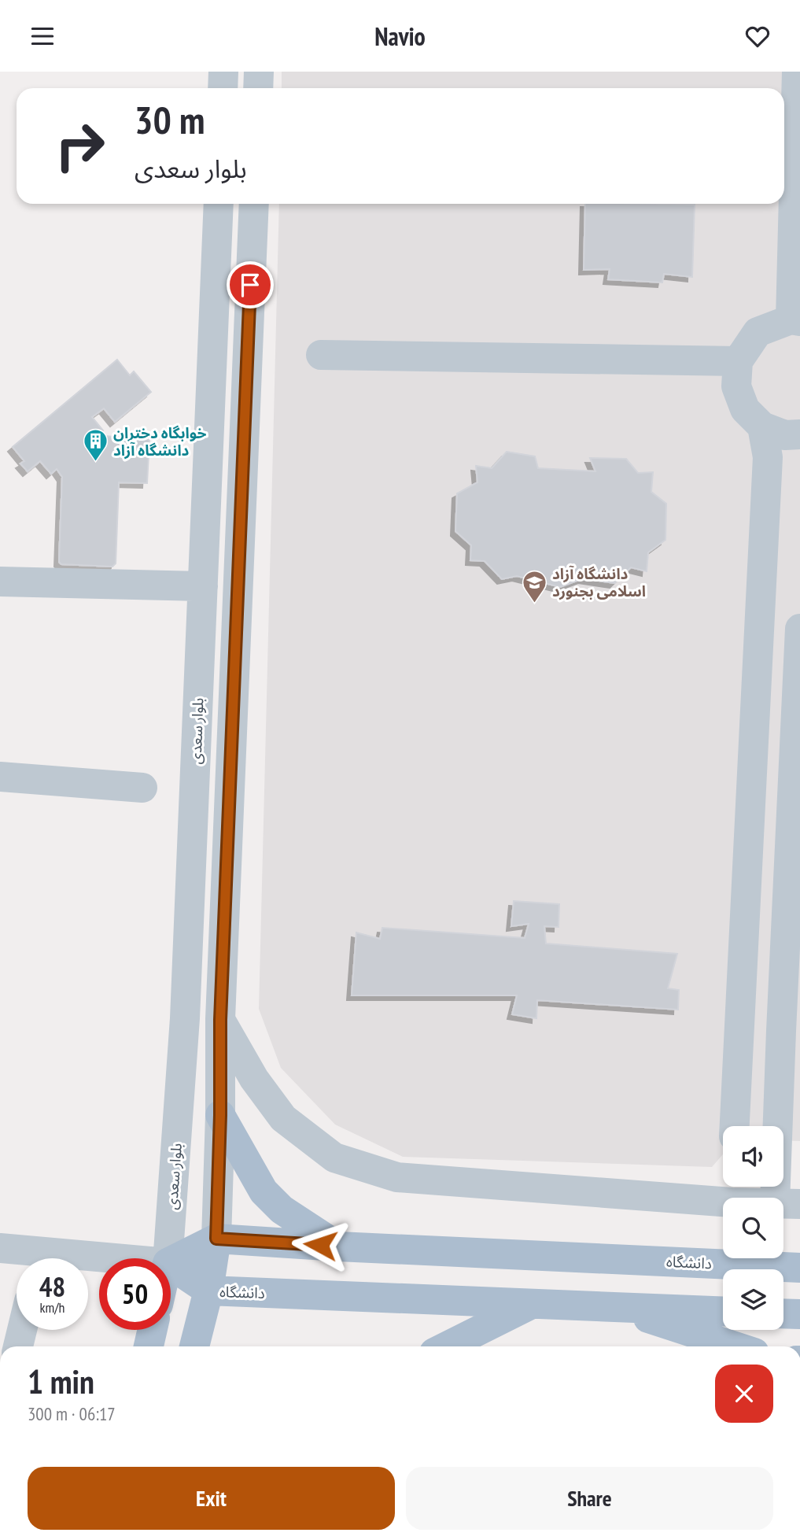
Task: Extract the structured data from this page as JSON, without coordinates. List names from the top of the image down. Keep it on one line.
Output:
{"streets":{"main road":["دانشگاه"],"street":["بلوار سعدی"]},"places":{"building":["خوابگاه دختران دانشگاه آزاد"],"school or university":["دانشگاه آزاد اسلامی بجنورد"]},"page":{"header":"Navio","turn":["30 m","بلوار سعدی"],"speed":"48 km/h","limit":"50","heading":["1 min","300 m · 06:17"],"buttons":["Exit","Share"]}}
